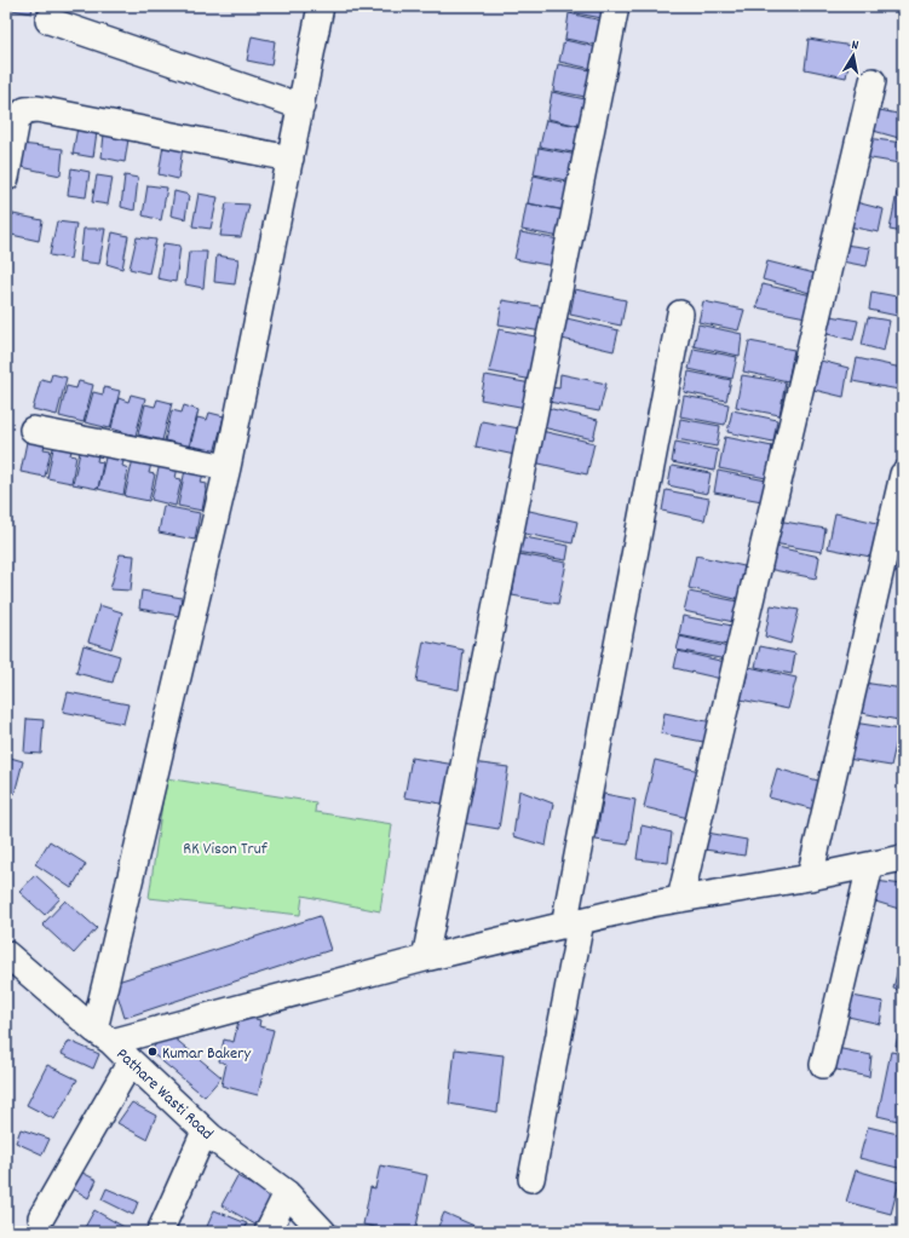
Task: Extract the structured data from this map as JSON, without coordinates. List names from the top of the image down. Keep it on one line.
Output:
{"streets":{"street":["Pathare Wasti Road"]},"parks":["RK Vison Truf"],"places":["Kumar Bakery"],"north":"top"}
